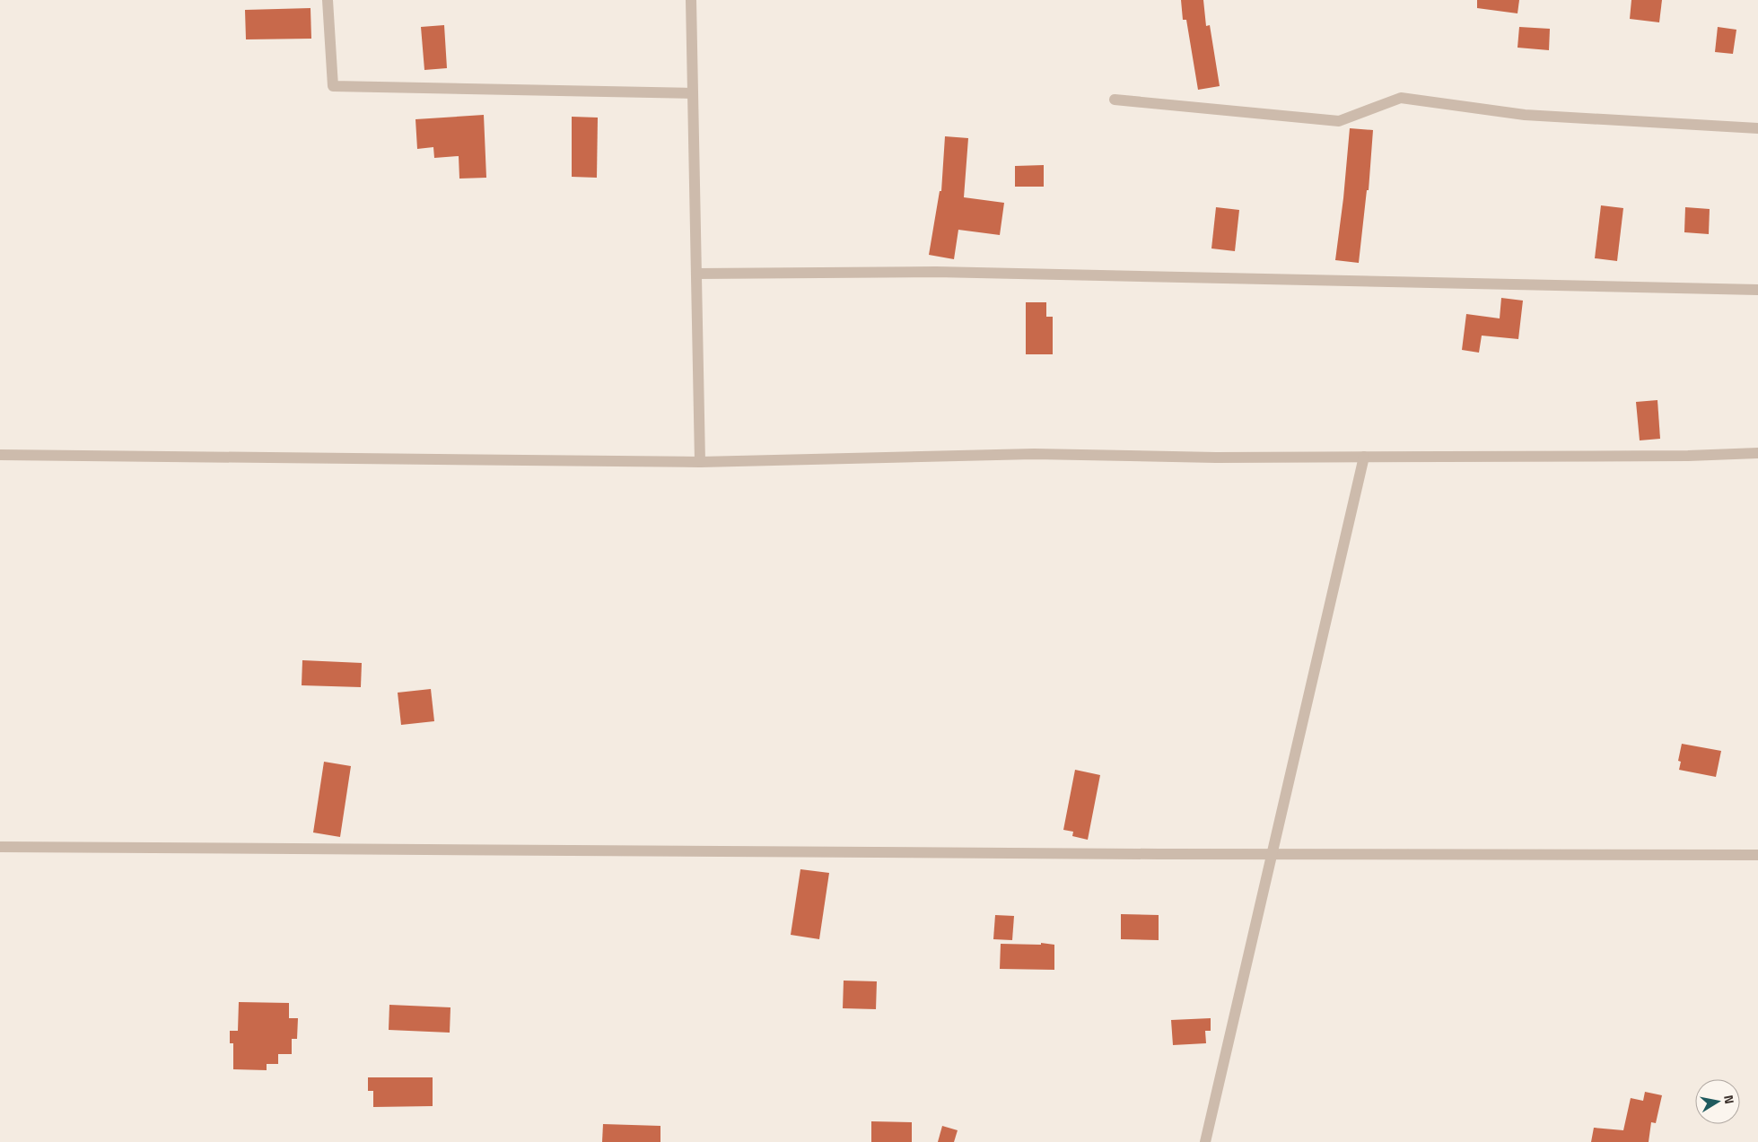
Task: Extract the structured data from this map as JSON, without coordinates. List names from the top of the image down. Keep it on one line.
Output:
{"north":"right"}
